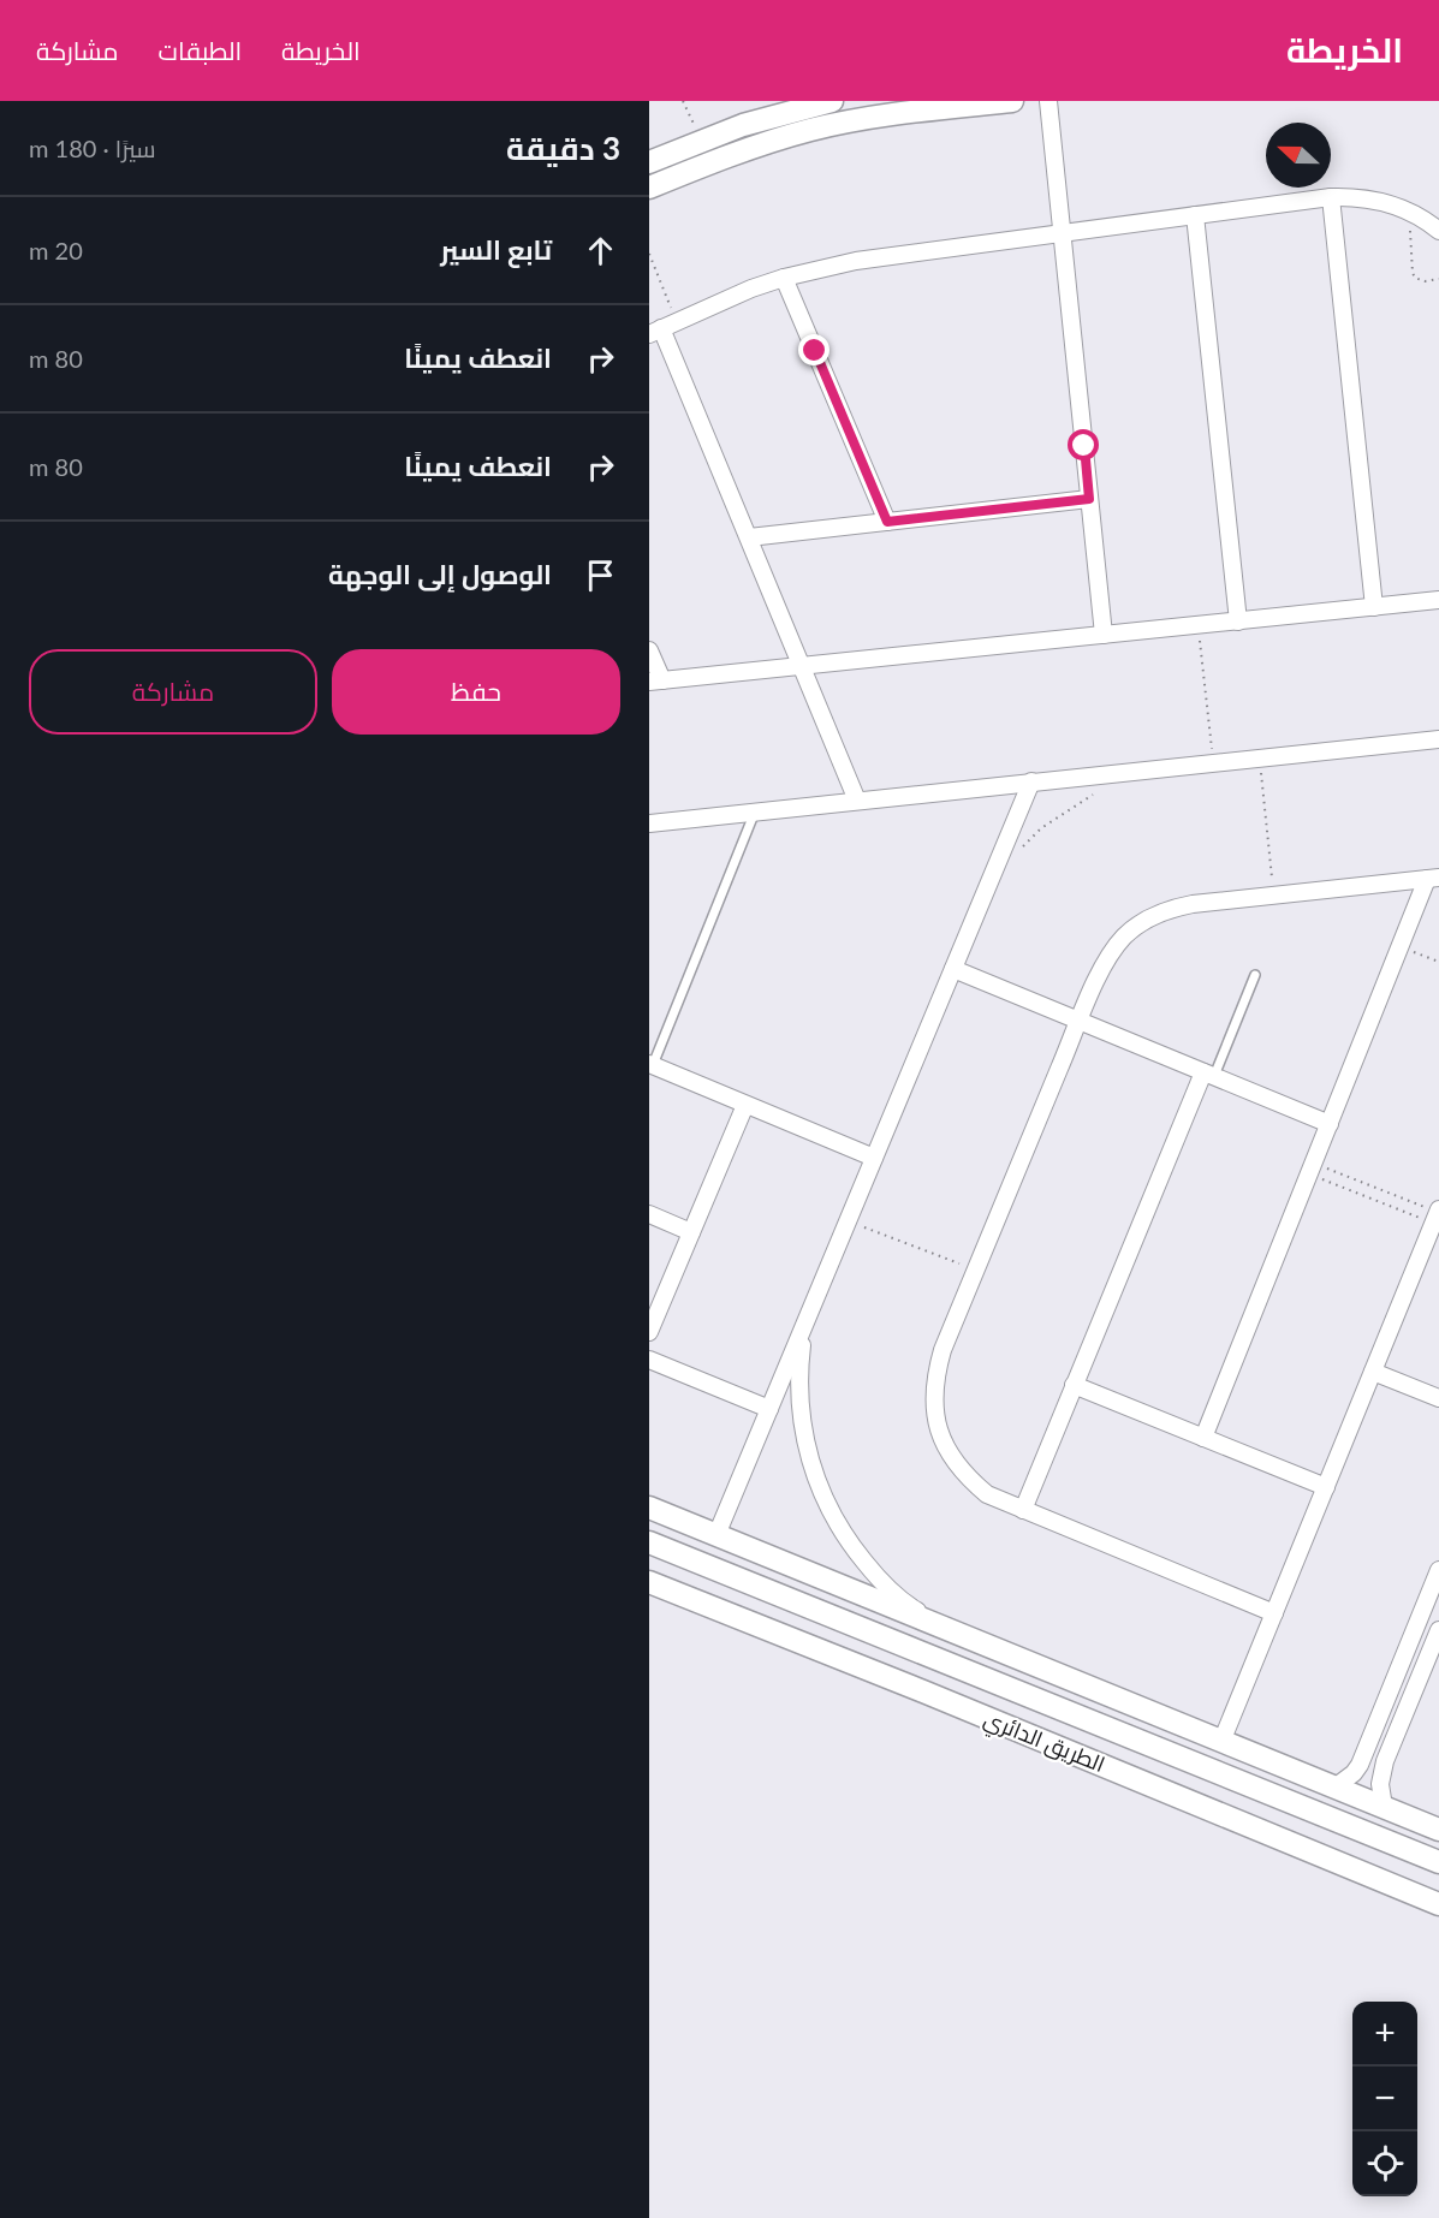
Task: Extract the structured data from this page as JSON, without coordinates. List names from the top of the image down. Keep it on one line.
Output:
{"streets":{"main road":["الطريق الدائري"]},"north":"left","page":{"header":"الخريطة","nav":["الخريطة","الطبقات","مشاركة"],"heading":["3 دقيقة","سيرًا · 180 m"],"list":[["تابع السير","20 m"],["انعطف يمينًا","80 m"],["انعطف يمينًا","80 m"],"الوصول إلى الوجهة"],"buttons":["حفظ","مشاركة"],"map_buttons":["+","−"]}}
